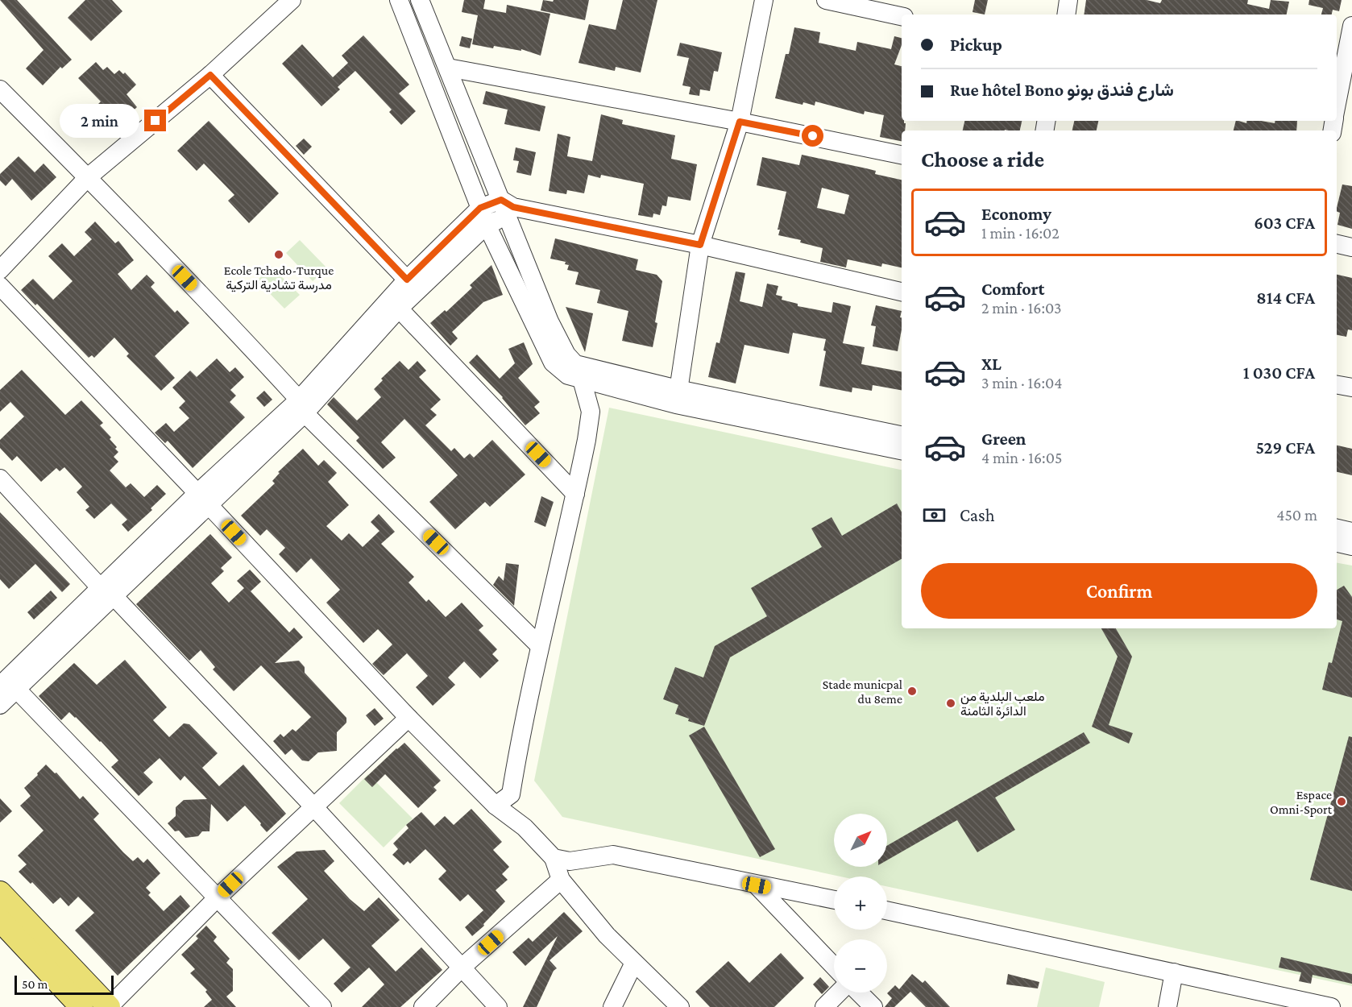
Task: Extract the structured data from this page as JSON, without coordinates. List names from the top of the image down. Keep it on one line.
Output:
{"places":["Ecole Tchado-Turque مدرسة تشادية التركية","Stade municpal du 8eme","ملعب البلدية من الدائرة الثامنة","Espace Omni-Sport"],"scale_bar":"50 m","north":"top right","page":{"banner":["Pickup","Rue hôtel Bono شارع فندق بونو"],"bubble":"2 min","heading":"Choose a ride","list":[{"name":"Economy","note":"1 min · 16:02","value":"603 CFA"},{"name":"Comfort","note":"2 min · 16:03","value":"814 CFA"},{"name":"XL","note":"3 min · 16:04","value":"1 030 CFA"},{"name":"Green","note":"4 min · 16:05","value":"529 CFA"}],"pay":["Cash","450 m"],"buttons":"Confirm","map_buttons":["+","−"],"scale":"50 m"}}
